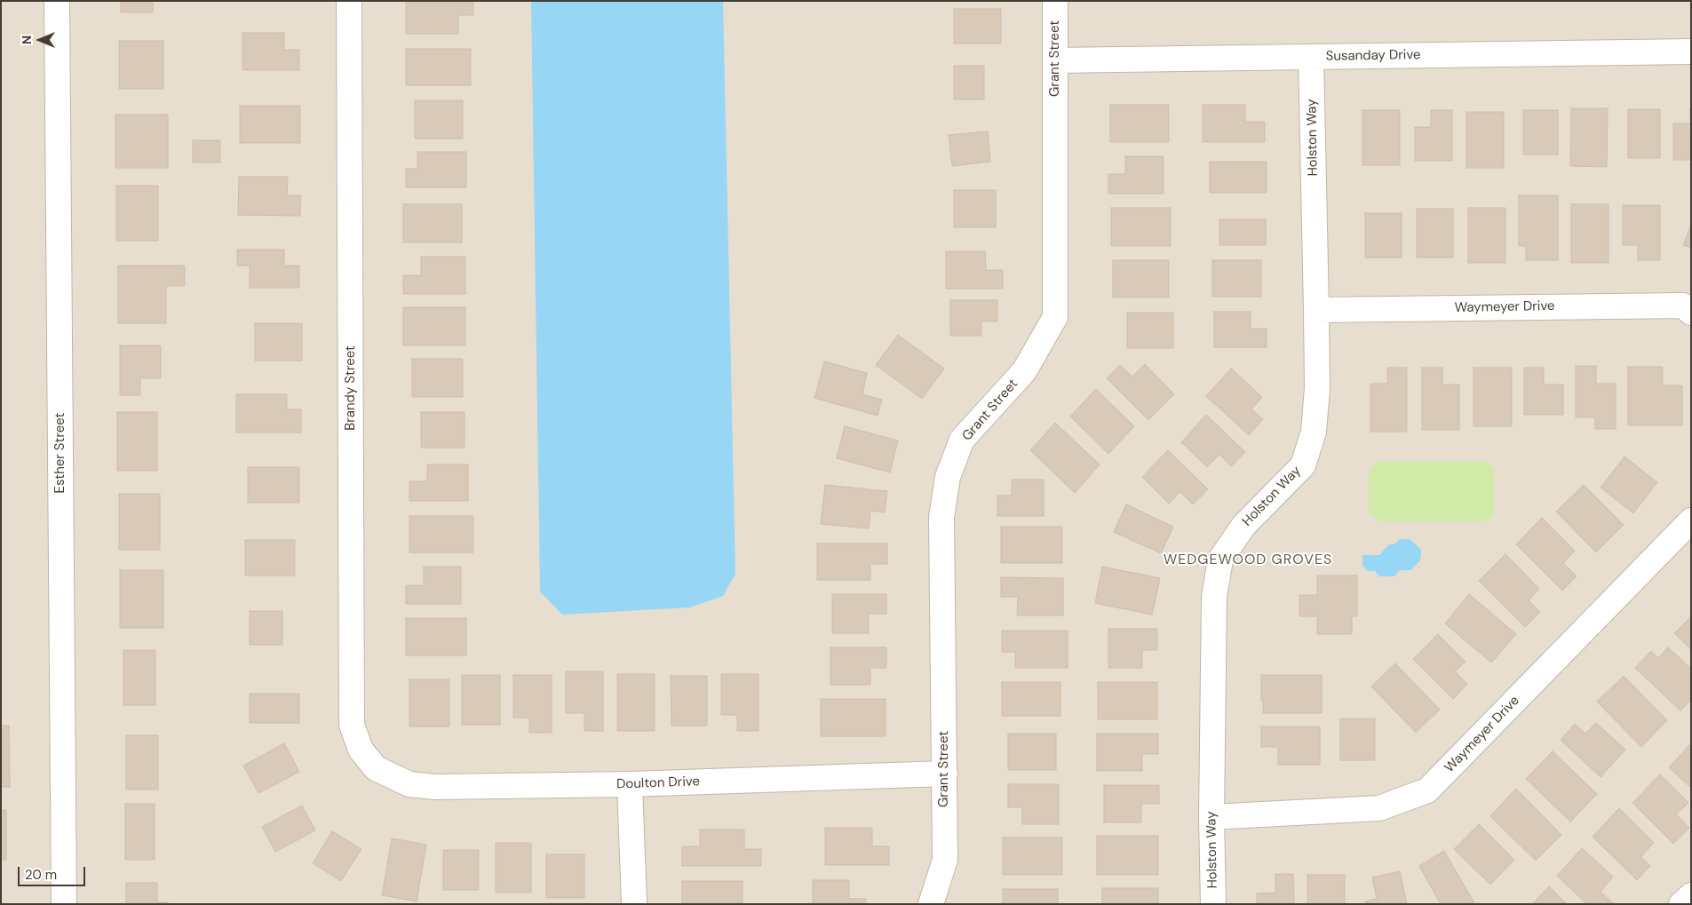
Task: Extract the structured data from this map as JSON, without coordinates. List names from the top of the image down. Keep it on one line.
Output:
{"streets":{"street":["Susanday Drive","Grant Street","Holston Way","Waymeyer Drive","Brandy Street","Esther Street","Doulton Drive"]},"crossings":[["Susanday Drive","Grant Street"],["Susanday Drive","Holston Way"],["Grant Street","Doulton Drive"],["Holston Way","Waymeyer Drive"],["Brandy Street","Doulton Drive"]],"districts":["WEDGEWOOD GROVES"],"scale_bar":"20 m","north":"left"}
